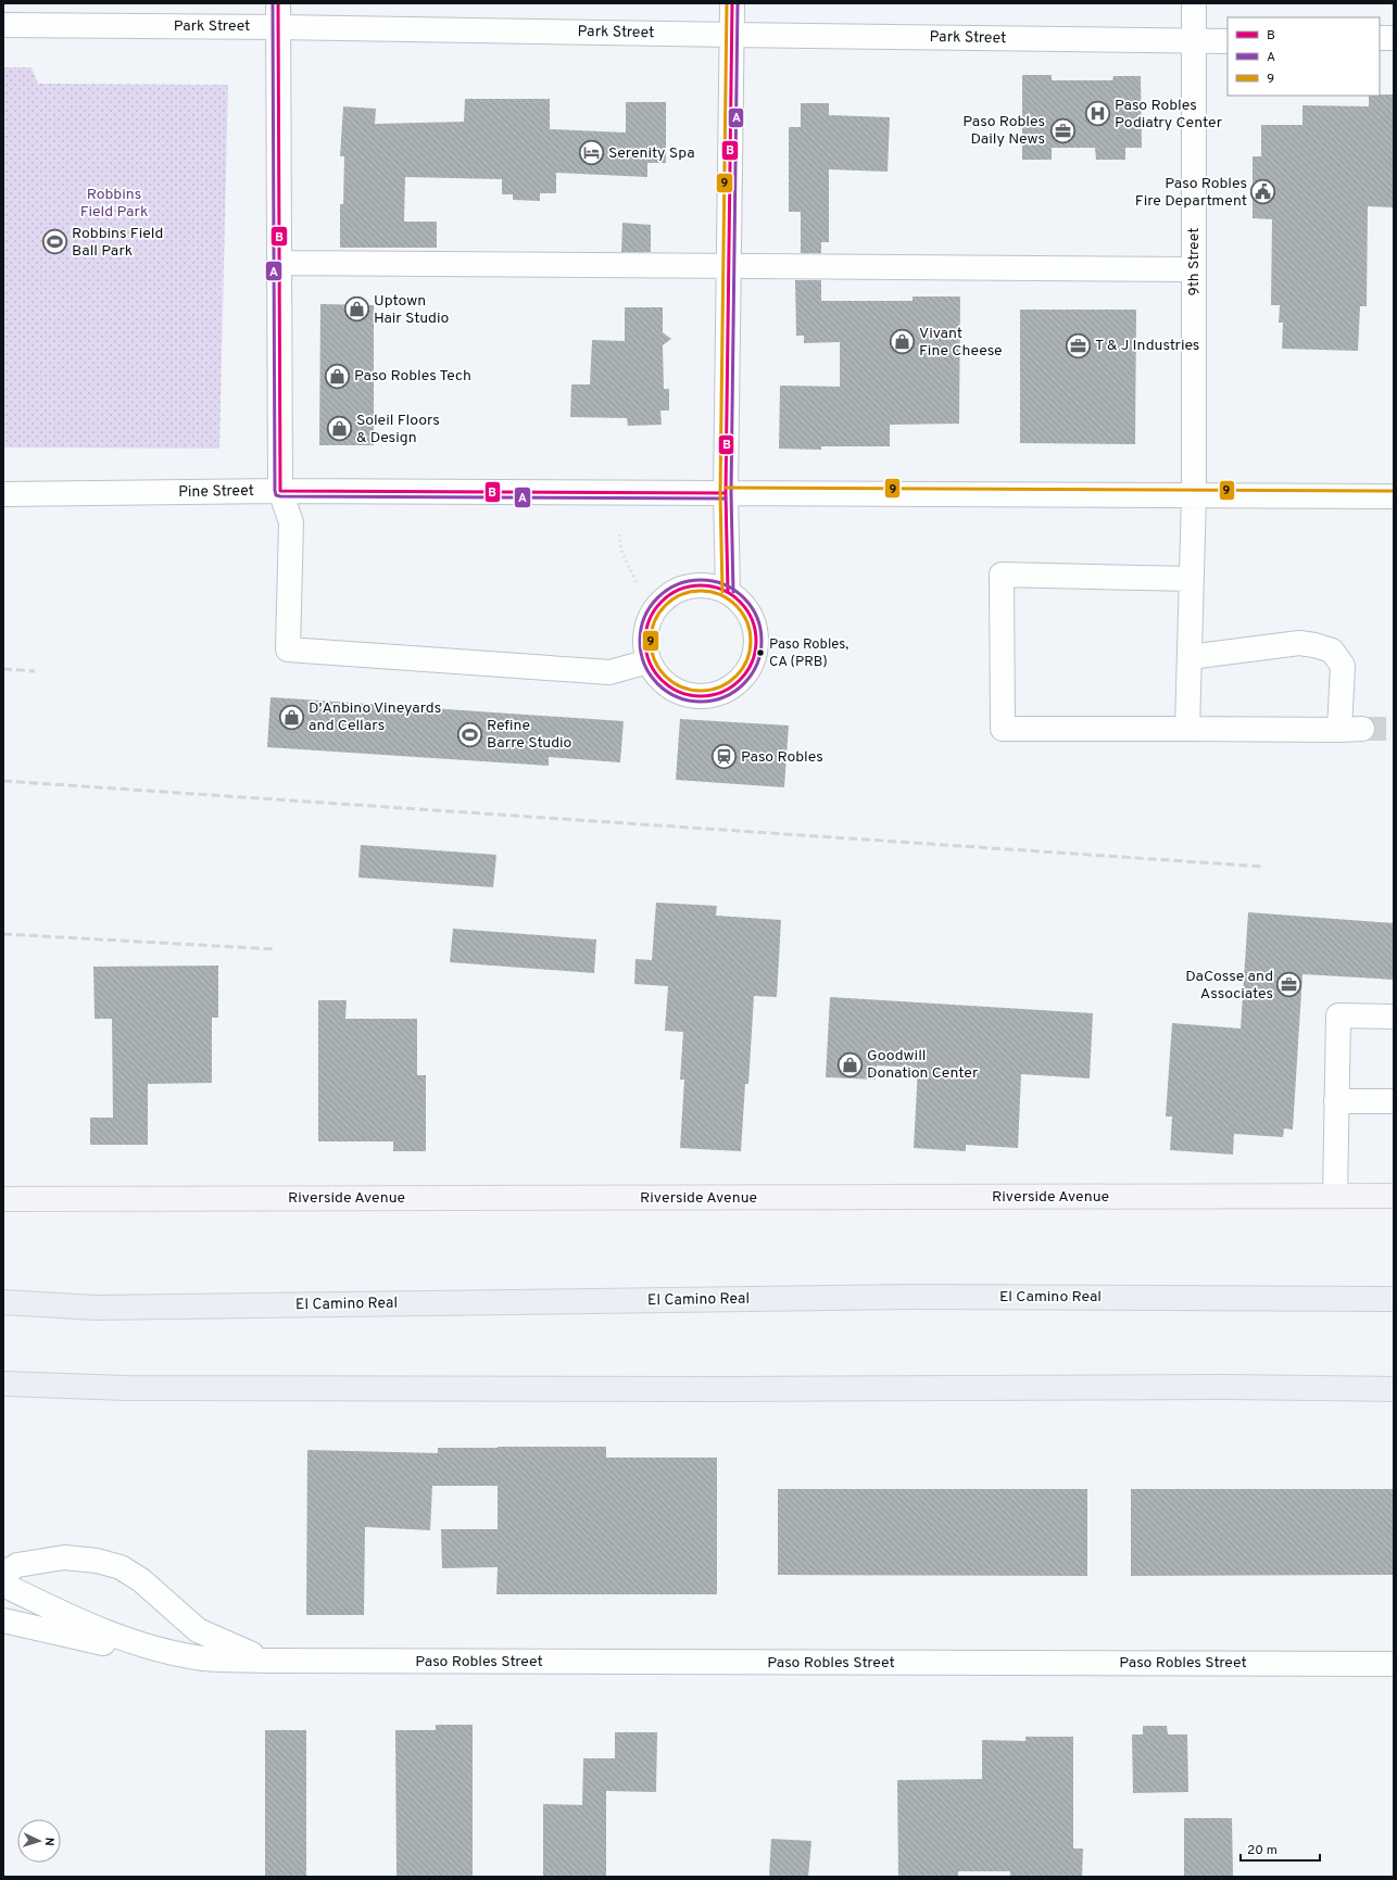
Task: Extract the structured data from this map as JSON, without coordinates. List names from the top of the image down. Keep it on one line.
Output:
{"streets":{"highway":["El Camino Real"],"main road":["Riverside Avenue"],"street":["Park Street","9th Street","Pine Street","Paso Robles Street"]},"crossings":[["Park Street","9th Street"],["9th Street","Pine Street"]],"parks":["Robbins Field Park"],"places":{"hospital":["Paso Robles Podiatry Center"],"office":["Paso Robles Daily News","T & J Industries","DaCosse and Associates"],"hotel":["Serenity Spa"],"public building":["Paso Robles Fire Department"],"sports":["Robbins Field Ball Park","Refine Barre Studio"],"shop":["Uptown Hair Studio","Vivant Fine Cheese","Paso Robles Tech","Soleil Floors & Design","D'Anbino Vineyards and Cellars","Goodwill Donation Center"],"other":["Paso Robles, CA (PRB)"],"station":["Paso Robles"]},"lines":["transit line B","transit line A","transit line 9"],"legend":["B","A","9"],"scale_bar":"20 m","north":"right"}
